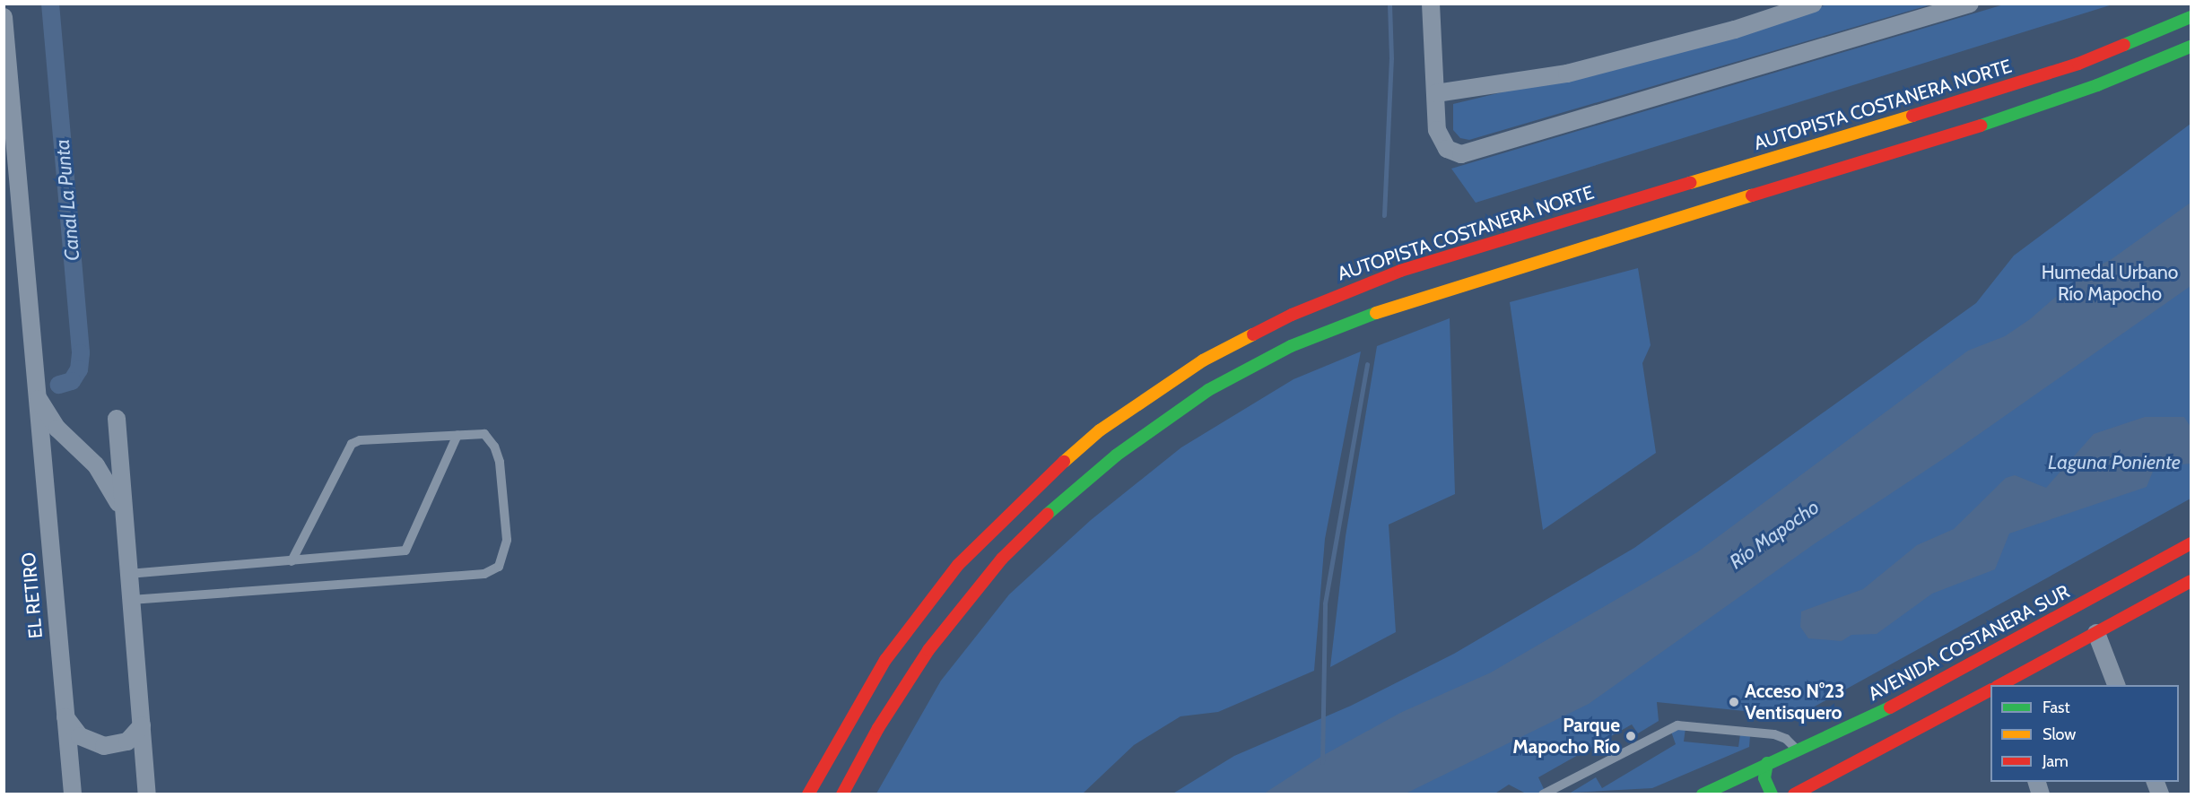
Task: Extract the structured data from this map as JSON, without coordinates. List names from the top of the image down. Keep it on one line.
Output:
{"streets":{"main road":["AUTOPISTA COSTANERA NORTE","AVENIDA COSTANERA SUR"],"street":["EL RETIRO"]},"water":["Canal La Punta","Laguna Poniente","Río Mapocho"],"parks":["Humedal Urbano Río Mapocho"],"places":["Acceso N°23 Ventisquero","Parque Mapocho Río"],"legend":["Fast","Slow","Jam"]}
